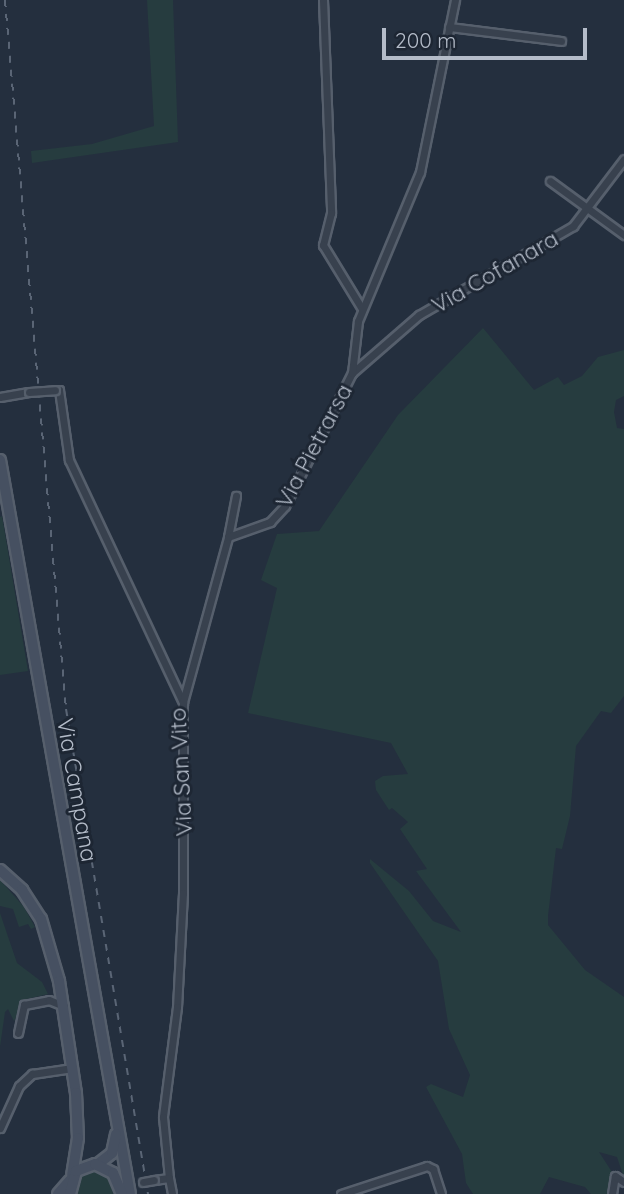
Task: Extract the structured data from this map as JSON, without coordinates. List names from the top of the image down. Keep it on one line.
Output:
{"streets":{"street":["Via Cofanara","Via Pietrarsa","Via San Vito","Via Campana"]},"crossings":[["Via Cofanara","Via Pietrarsa"]],"scale_bar":"200 m"}
